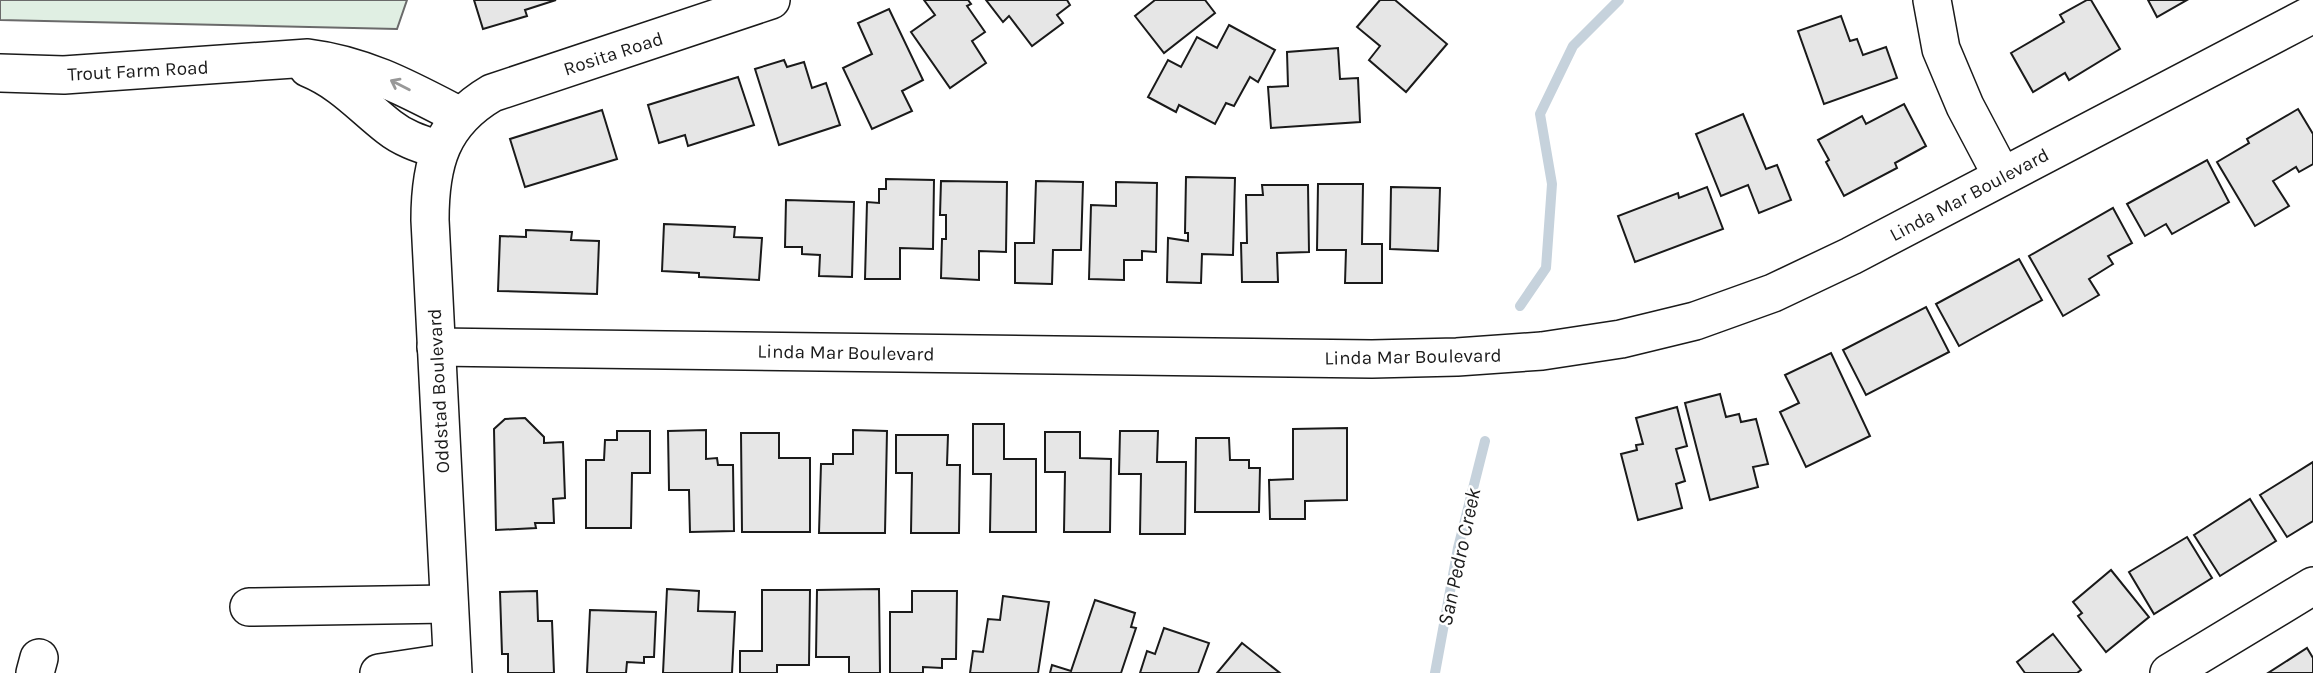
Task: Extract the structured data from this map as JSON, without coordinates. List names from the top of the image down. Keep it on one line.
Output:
{"streets":{"street":["Rosita Road","Trout Farm Road","Linda Mar Boulevard","Oddstad Boulevard"]},"crossings":[["Rosita Road","Trout Farm Road"],["Rosita Road","Oddstad Boulevard"],["Trout Farm Road","Oddstad Boulevard"],["Linda Mar Boulevard","Oddstad Boulevard"]],"water":["San Pedro Creek"]}
